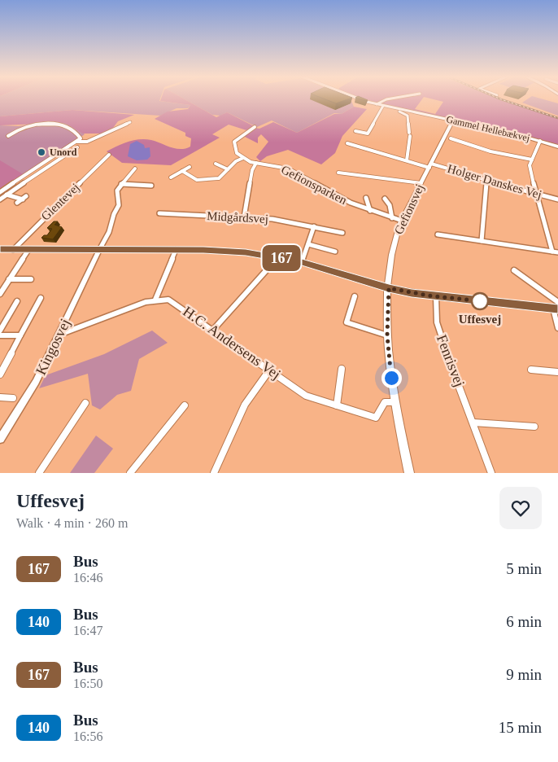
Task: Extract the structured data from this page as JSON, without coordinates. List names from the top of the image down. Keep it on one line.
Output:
{"streets":{"main road":["Gammel Hellebækvej","Gefionsvej"],"street":["Holger Danskes Vej","Gefionsparken","Glentevej","Midgårdsvej","H.C. Andersens Vej","Kingosvej","Fenrisvej"]},"crossings":[["Gammel Hellebækvej","Gefionsvej"],["Holger Danskes Vej","Gefionsvej"],["Gefionsparken","Gefionsvej"],["Gefionsvej","H.C. Andersens Vej"],["H.C. Andersens Vej","Kingosvej"]],"places":["Unord","Uffesvej"],"lines":["bus line 167"],"page":{"on_map":"167","heading":["Uffesvej","Walk · 4 min · 260 m"],"list":[{"mark":"167","name":"Bus","note":"16:46","value":"5 min"},{"mark":"140","name":"Bus","note":"16:47","value":"6 min"},{"mark":"167","name":"Bus","note":"16:50","value":"9 min"},{"mark":"140","name":"Bus","note":"16:56","value":"15 min"}]}}
